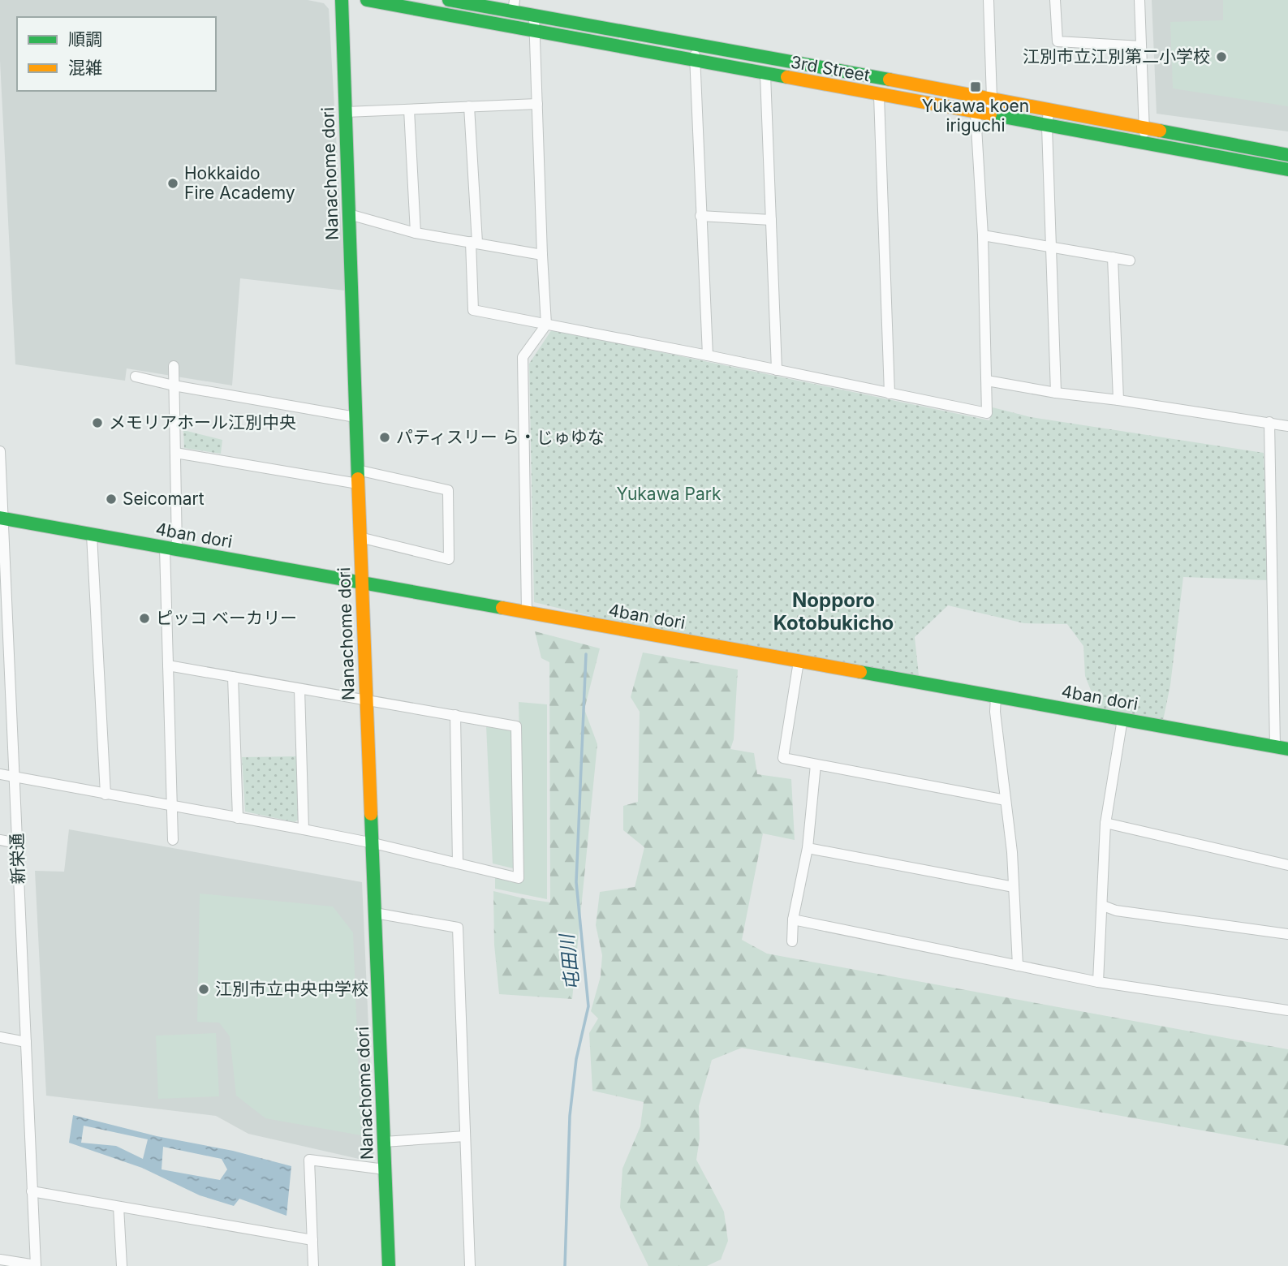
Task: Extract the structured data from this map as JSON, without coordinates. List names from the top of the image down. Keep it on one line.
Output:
{"streets":{"street":["3rd Street","Nanachome dori","4ban dori","新栄通"]},"crossings":[["Nanachome dori","4ban dori"],["4ban dori","新栄通"]],"districts":["Nopporo Kotobukicho"],"water":["屯田川"],"parks":["Yukawa Park"],"places":{"other":["江別市立江別第二小学校","Hokkaido Fire Academy","メモリアホール江別中央","パティスリー ら・じゅゆな","Seicomart","ピッコ ベーカリー","江別市立中央中学校"],"transit":["Yukawa koen iriguchi"]},"legend":["順調","混雑"]}
